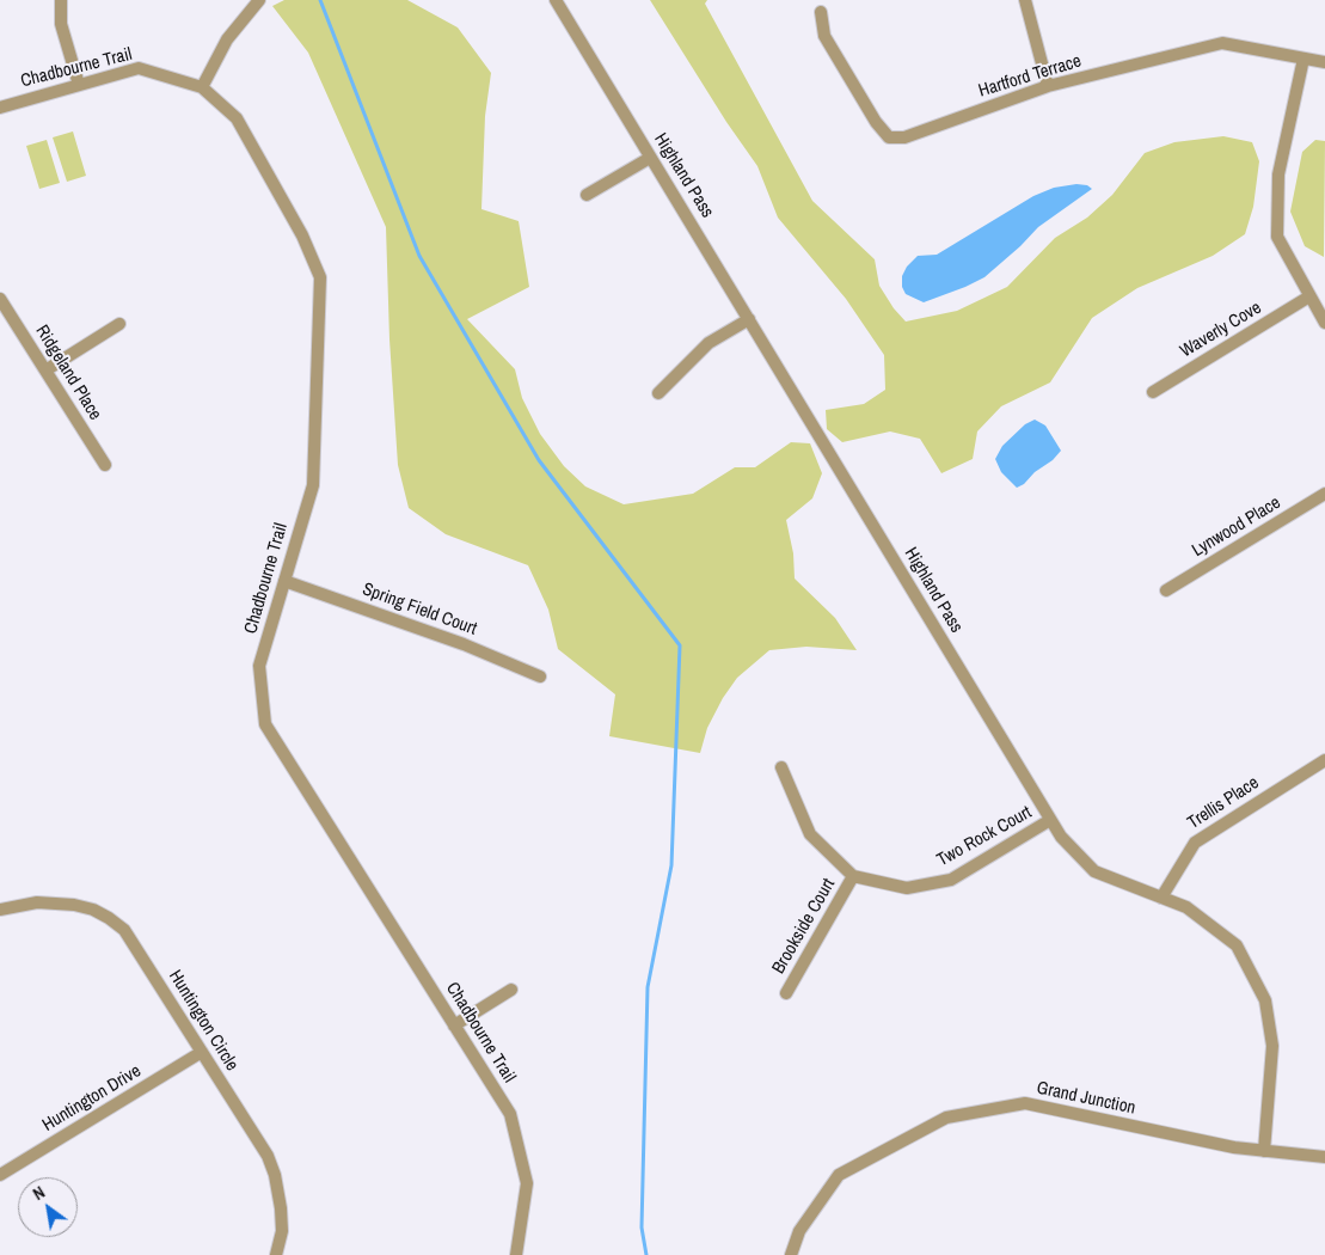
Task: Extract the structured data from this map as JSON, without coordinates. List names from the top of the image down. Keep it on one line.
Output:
{"streets":{"street":["Chadbourne Trail","Hartford Terrace","Highland Pass","Waverly Cove","Ridgeland Place","Lynwood Place","Spring Field Court","Trellis Place","Two Rock Court","Brookside Court","Huntington Circle","Huntington Drive","Grand Junction"]},"crossings":[["Chadbourne Trail","Spring Field Court"],["Highland Pass","Trellis Place"],["Highland Pass","Two Rock Court"],["Highland Pass","Grand Junction"],["Two Rock Court","Brookside Court"],["Huntington Circle","Huntington Drive"]],"north":"top left"}
